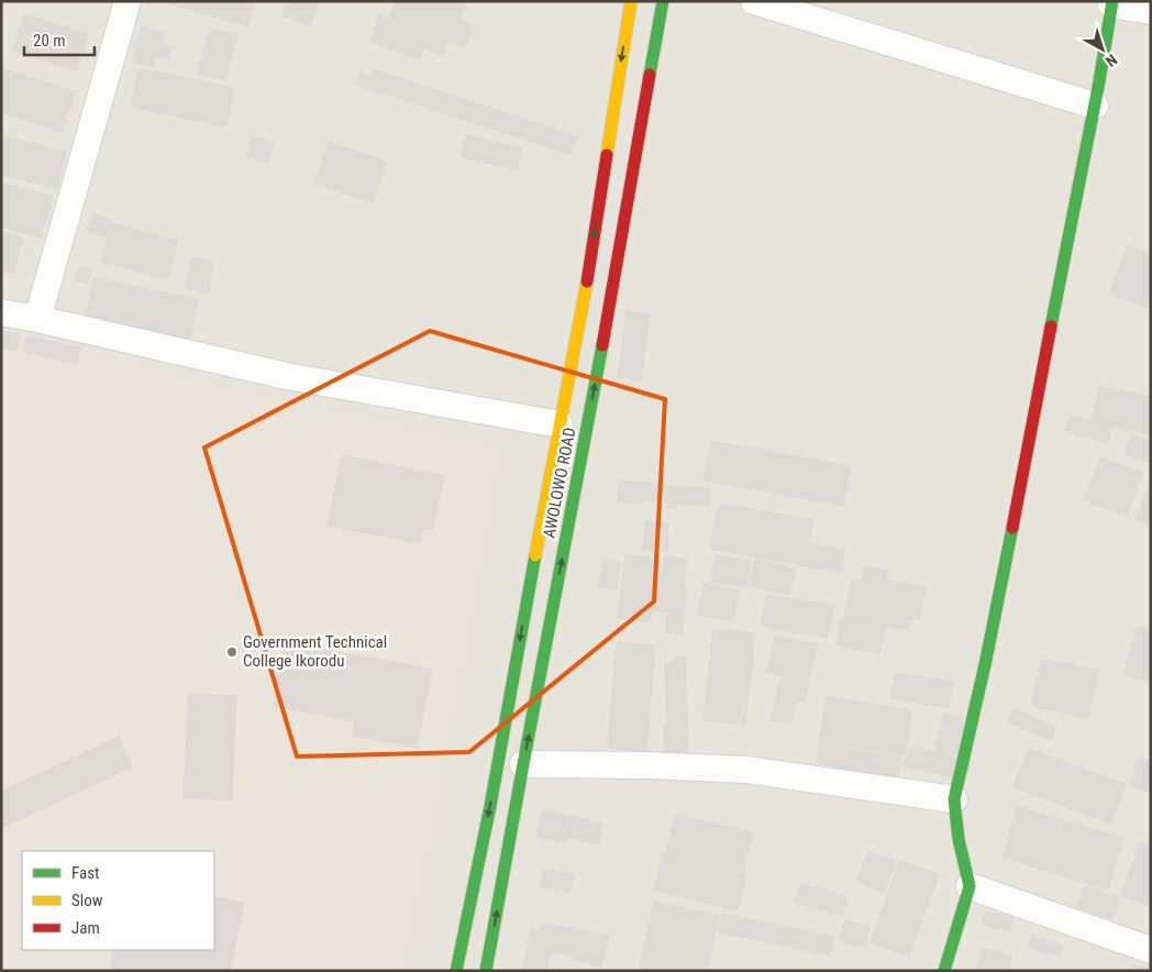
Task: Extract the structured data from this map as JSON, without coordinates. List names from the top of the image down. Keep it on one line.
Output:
{"streets":{"main road":["AWOLOWO ROAD"]},"places":["Government Technical College Ikorodu"],"legend":["Fast","Slow","Jam"],"scale_bar":"20 m","north":"bottom right"}
